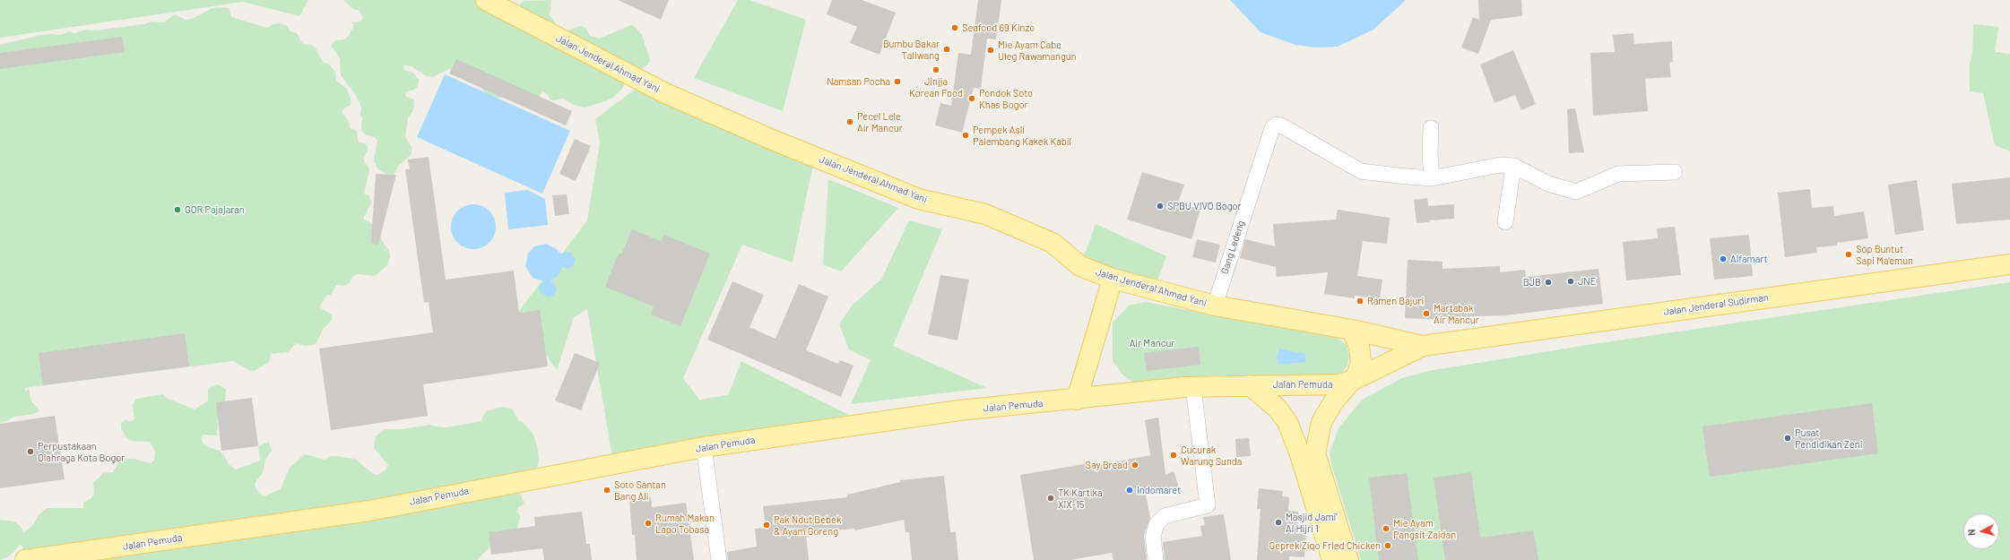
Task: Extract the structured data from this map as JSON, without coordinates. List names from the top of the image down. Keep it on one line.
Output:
{"streets":{"main road":["Jalan Jenderal Ahmad Yani","Jalan Jenderal Sudirman","Jalan Pemuda"],"street":["Gang Ledeng"]},"crossings":[["Jalan Jenderal Ahmad Yani","Gang Ledeng"],["Jalan Jenderal Ahmad Yani","Jalan Jenderal Sudirman"],["Jalan Jenderal Ahmad Yani","Jalan Pemuda"],["Jalan Jenderal Sudirman","Jalan Pemuda"]],"parks":["Air Mancur"],"places":["Seafood 69 Kinzo","Bumbu Bakar Taliwang","Mie Ayam Cabe Uleg Rawamangun","Jinjja Korean Food","Namsan Pocha","Pondok Soto Khas Bogor","Pecel Lele Air Mancur","Pempek Asli Palembang Kakek Kabil","SPBU VIVO Bogor","GOR Pajajaran","Sop Buntut Sapi Ma'emun","Alfamart","JNE","BJB","Ramen Bajuri","Martabak Air Mancur","Pusat Pendidikan Zeni","Perpustakaan Olahraga Kota Bogor","Cucurak Warung Sunda","Say Bread","Soto Santan Bang Ali","Indomaret","TK Kartika XIX-15","Masjid Jami' Al Hijri 1","Rumah Makan Lapo Tobasa","Pak Ndut Bebek & Ayam Goreng","Mie Ayam Pangsit Zaidan","Geprek Ziqo Fried Chicken"],"north":"left"}
